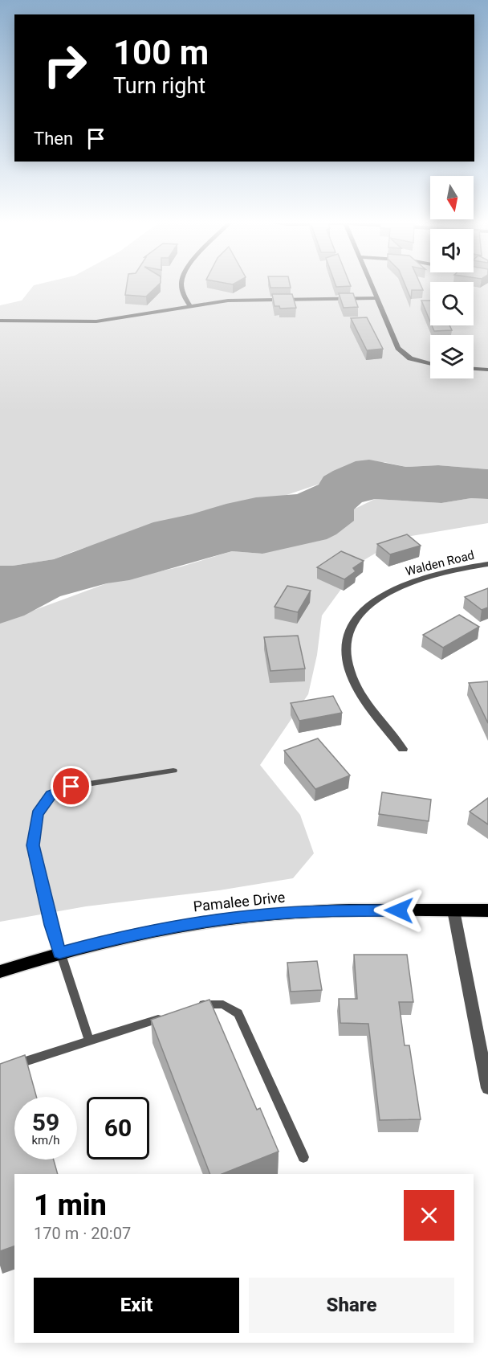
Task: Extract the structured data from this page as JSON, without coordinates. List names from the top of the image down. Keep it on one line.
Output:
{"streets":{"main road":["Pamalee Drive"],"street":["Walden Road"]},"north":"bottom","page":{"turn":["100 m","Turn right"],"then":"Then","speed":"59 km/h","limit":"60","heading":["1 min","170 m · 20:07"],"buttons":["Exit","Share"]}}
